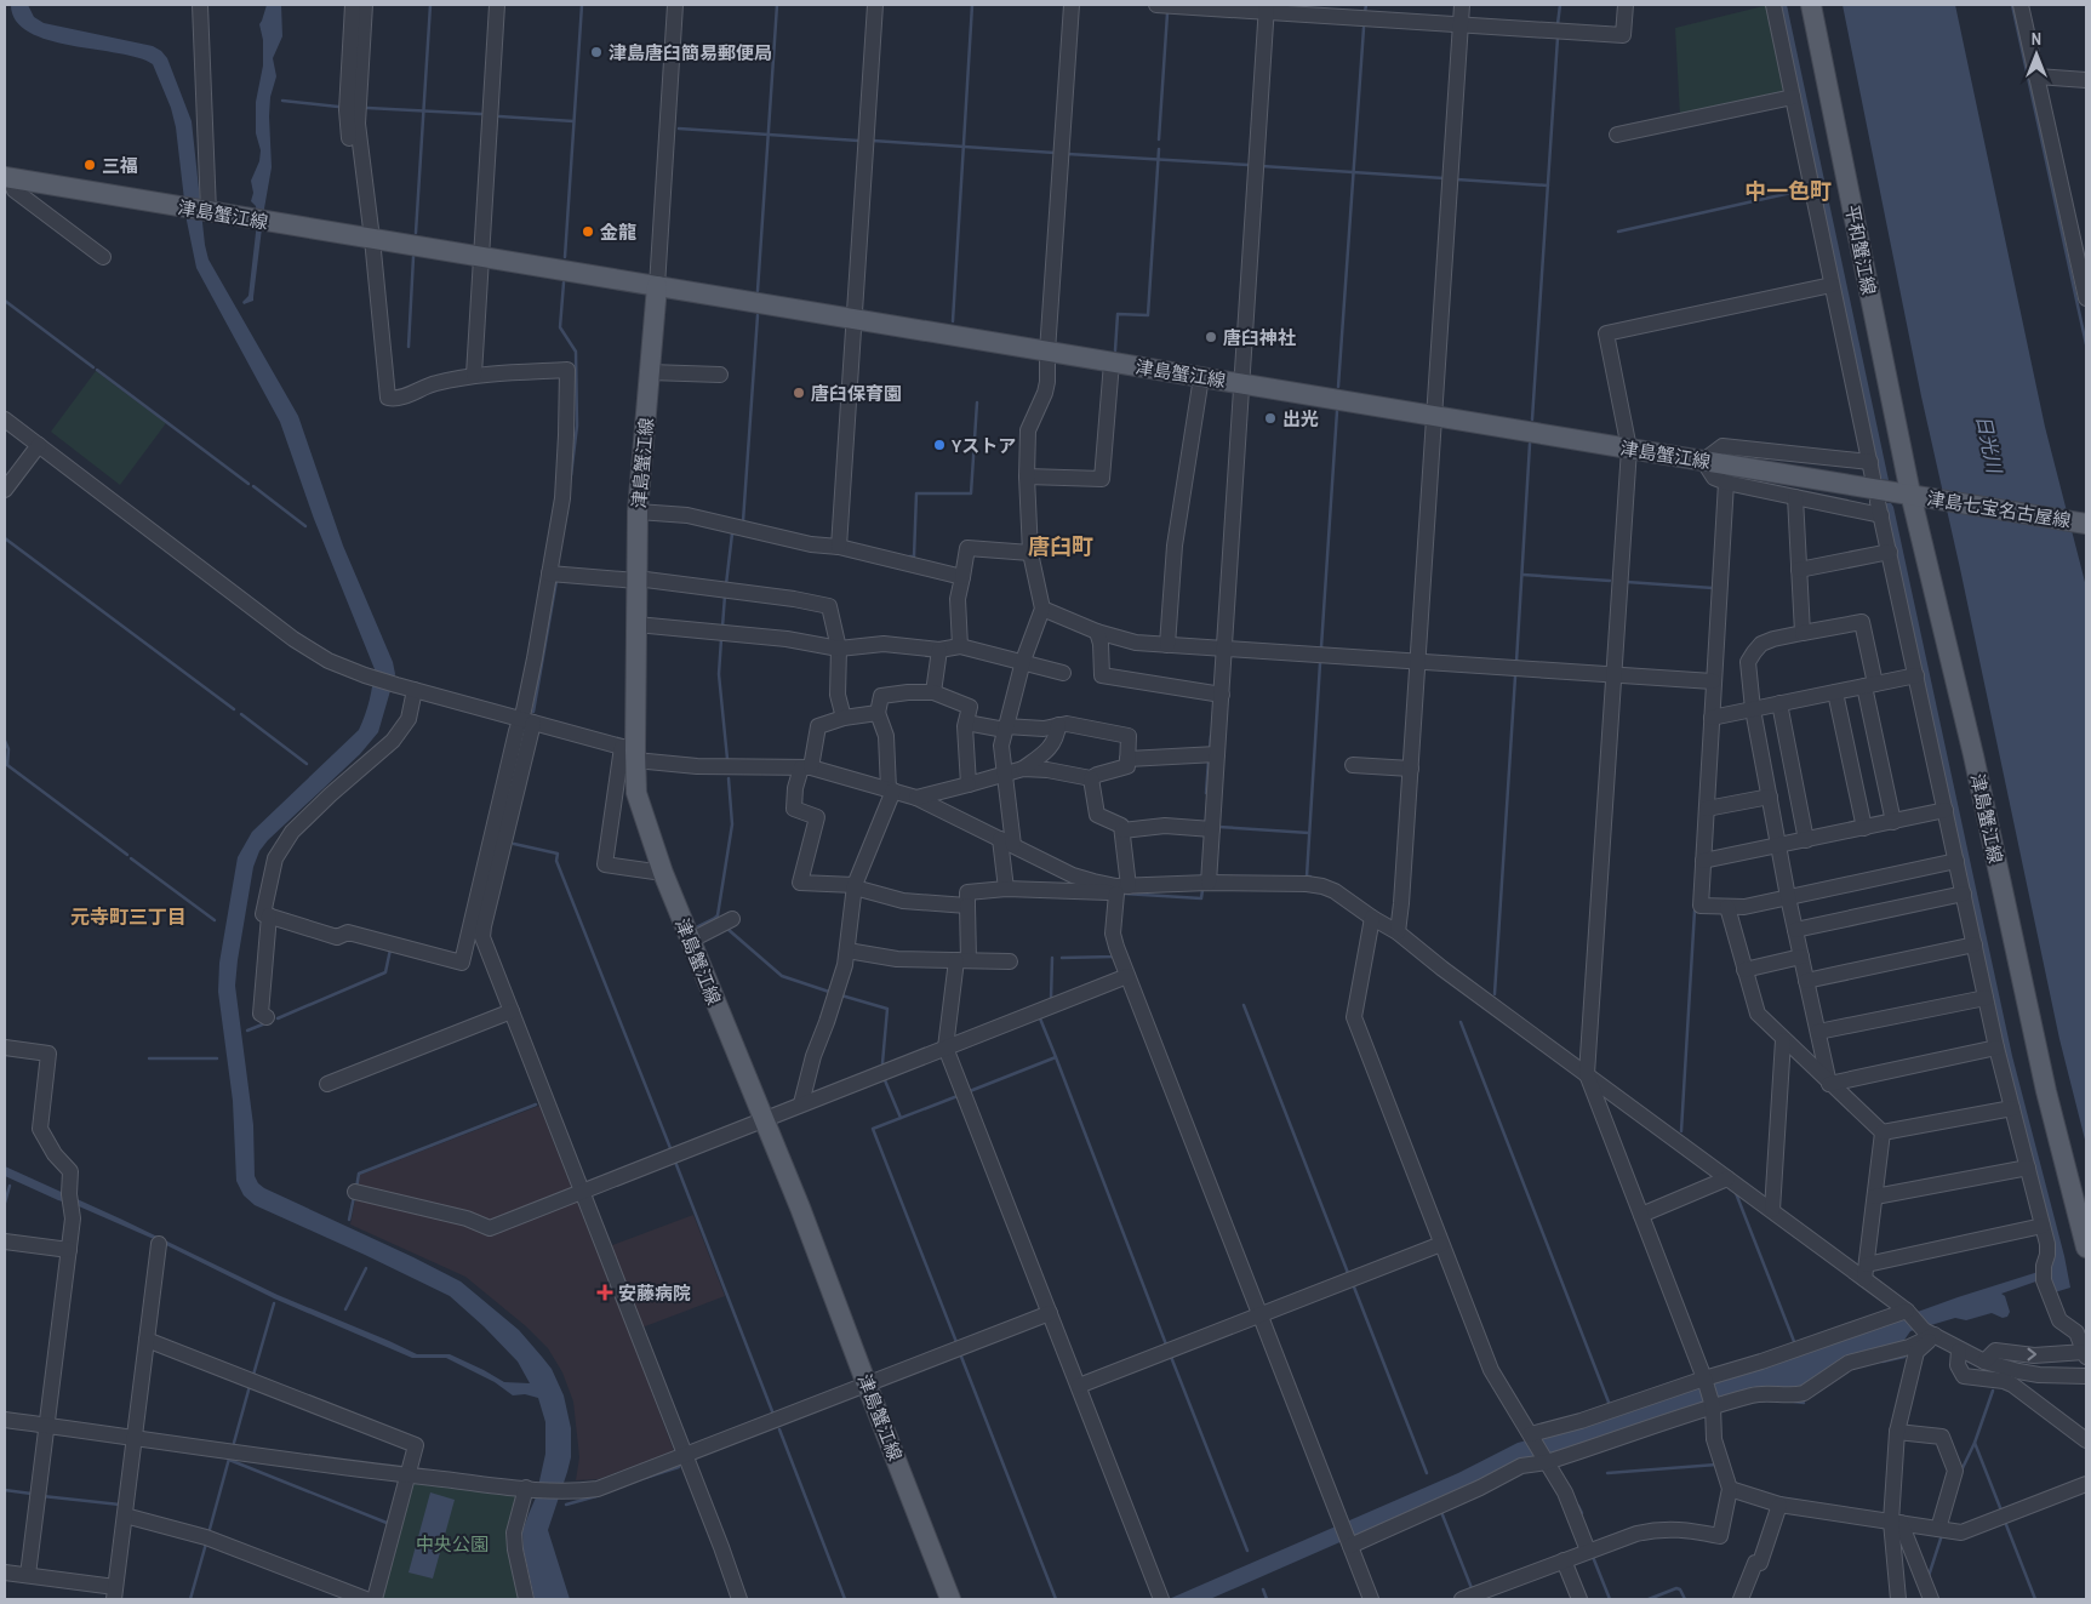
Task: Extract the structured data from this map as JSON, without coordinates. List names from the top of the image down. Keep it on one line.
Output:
{"streets":{"main road":["津島蟹江線","平和蟹江線","津島七宝名古屋線"]},"crossings":[["津島蟹江線","平和蟹江線"],["津島蟹江線","津島七宝名古屋線"],["平和蟹江線","津島七宝名古屋線"]],"districts":["中一色町","唐臼町","元寺町三丁目"],"water":["日光川"],"parks":["中央公園"],"places":{"other":["津島唐臼簡易郵便局","三福","金龍","唐臼神社","唐臼保育園","出光","Yストア"],"health":["安藤病院"]},"north":"top"}
